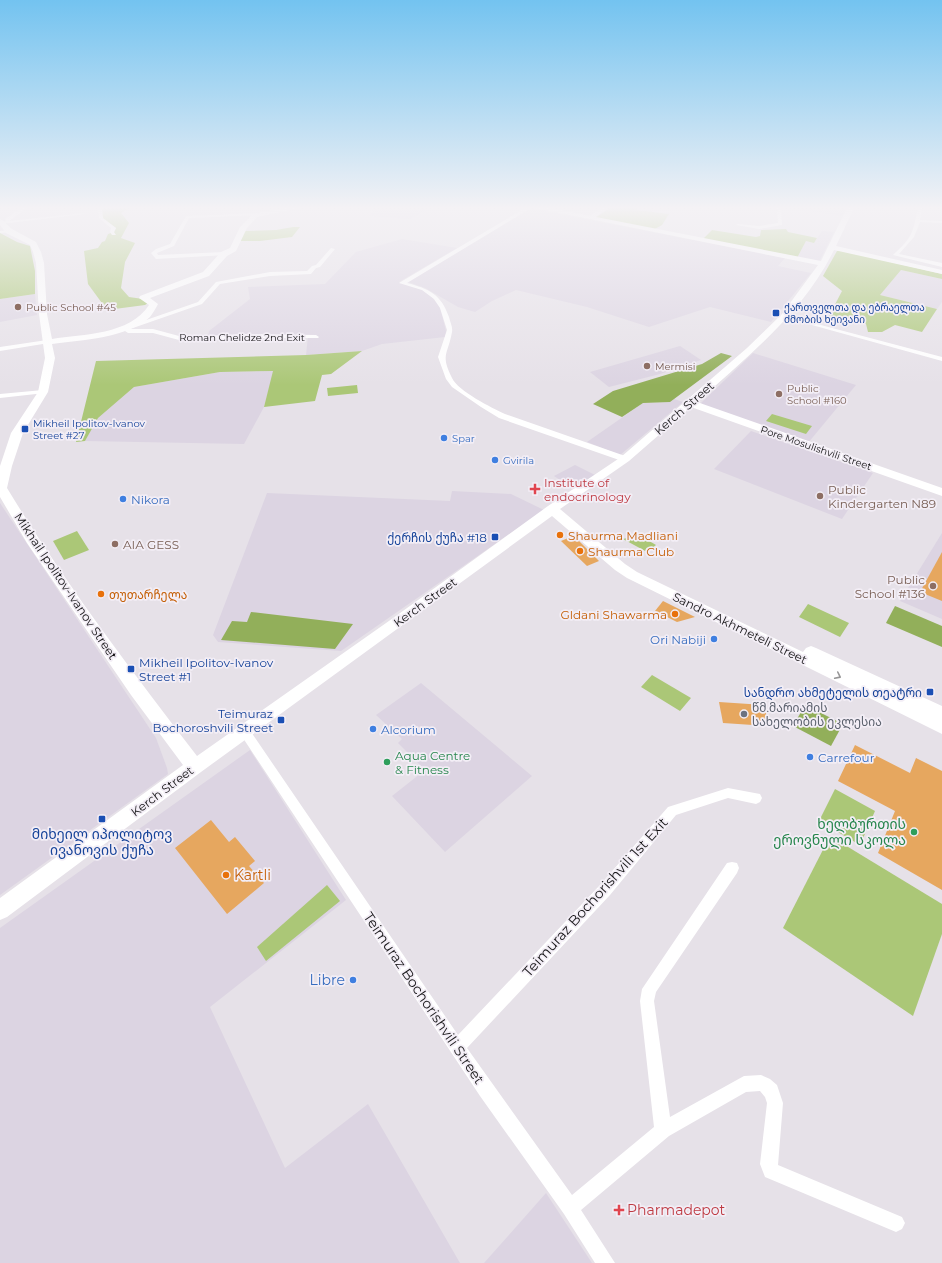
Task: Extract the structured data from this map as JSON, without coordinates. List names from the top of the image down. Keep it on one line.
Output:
{"streets":{"street":["Roman Chelidze 2nd Exit","Kerch Street","Pore Mosulishvili Street","Mikhail Ipolitov-Ivanov Street","Sandro Akhmeteli Street","Teimuraz Bochorishvili 1st Exit","Teimuraz Bochorishvili Street"]},"crossings":[["Kerch Street","Pore Mosulishvili Street"],["Kerch Street","Mikhail Ipolitov-Ivanov Street"],["Kerch Street","Sandro Akhmeteli Street"],["Kerch Street","Teimuraz Bochorishvili Street"],["Teimuraz Bochorishvili 1st Exit","Teimuraz Bochorishvili Street"]],"places":{"other":["Public School #45","Mermisi","Public School #160","Spar","Gvirila","Public Kindergarten N89","Nikora","Shaurma Madliani","AIA GESS","Shaurma Club","Public School #136","თუთარჩელა","Gldani Shawarma","Ori Nabiji","წმ.მარიამის სახელობის ეკლესია","Alcorium","Carrefour","Aqua Centre & Fitness","ხელბურთის ეროვნული სკოლა","Kartli","Libre"],"transit":["ქართველთა და ებრაელთა ძმობის ხეივანი","Mikheil Ipolitov-Ivanov Street #27","ქერჩის ქუჩა #18","Mikheil Ipolitov-Ivanov Street #1","სანდრო ახმეტელის თეატრი","Teimuraz Bochoroshvili Street","მიხეილ იპოლიტოვ ივანოვის ქუჩა"],"health":["Institute of endocrinology","Pharmadepot"]}}
